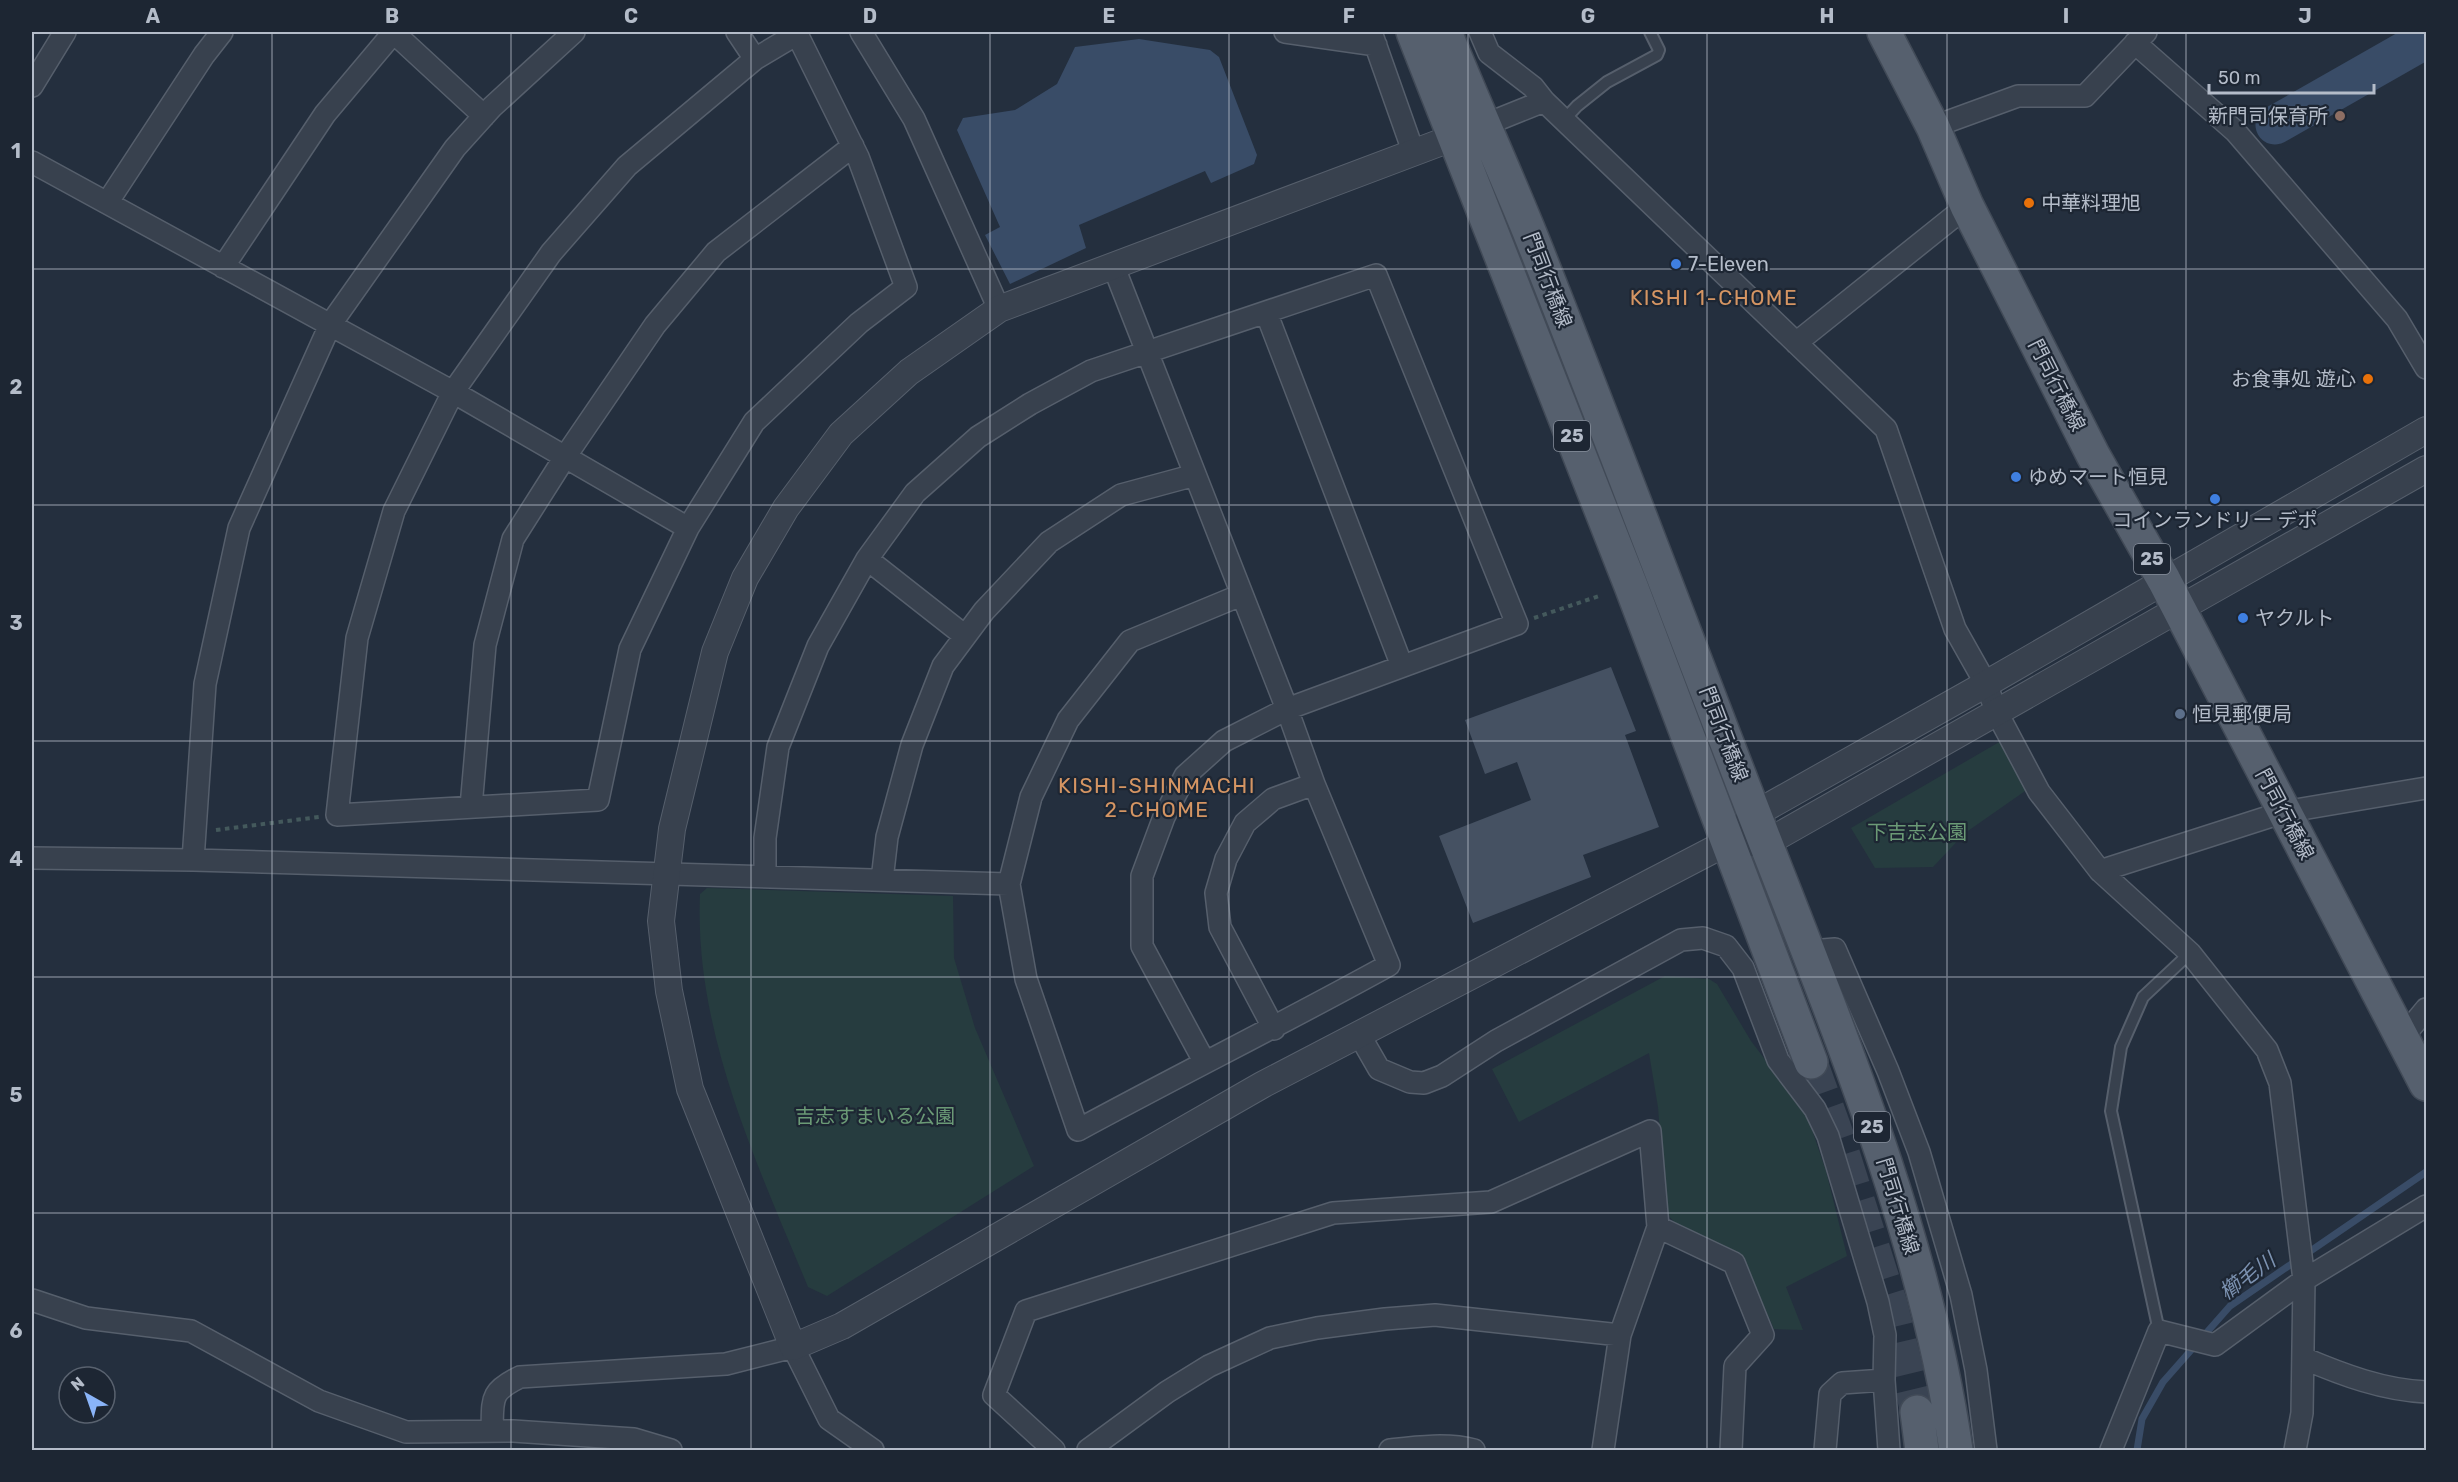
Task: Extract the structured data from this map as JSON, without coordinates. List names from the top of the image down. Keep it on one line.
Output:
{"streets":{"main road":["門司行橋線","25"]},"districts":["KISHI 1-CHOME","KISHI-SHINMACHI 2-CHOME"],"water":["櫛毛川"],"parks":["下吉志公園","吉志すまいる公園"],"places":["新門司保育所","中華料理旭","7-Eleven","お食事処 遊心","ゆめマート恒見","コインランドリー デポ","ヤクルト","恒見郵便局"],"scale_bar":"50 m","north":"top left","grid":{"columns":["A","B","C","D","E","F","G","H","I","J"],"rows":["1","2","3","4","5","6"]}}
